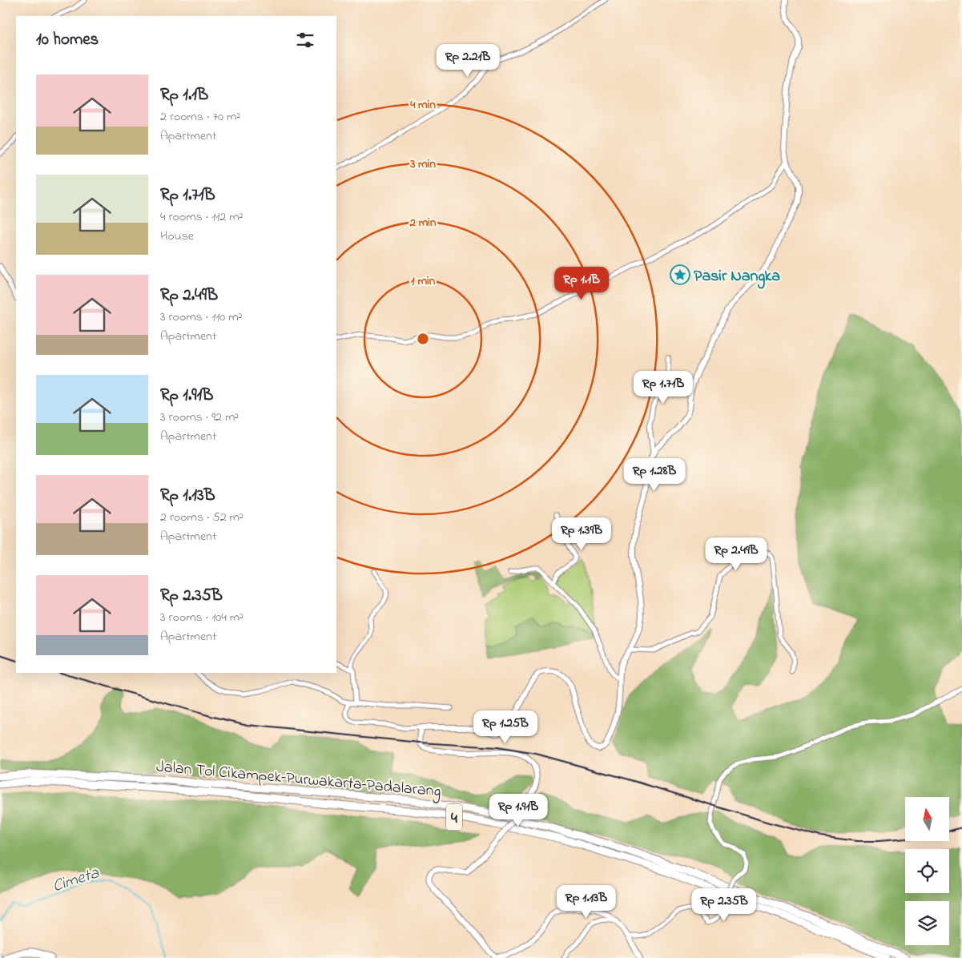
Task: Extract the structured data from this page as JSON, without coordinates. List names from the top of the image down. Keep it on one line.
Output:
{"streets":{"highway":["Jalan Tol Cikampek–Purwakarta–Padalarang","4"]},"water":["Cimeta"],"places":{"place":["Pasir Nangka"]},"north":"top","page":{"heading":"10 homes","price":["Rp 2.21B","Rp 1.1B","Rp 1.71B","Rp 1.28B","Rp 1.39B","Rp 2.49B","Rp 1.25B","Rp 1.91B","Rp 1.13B","Rp 2.35B"],"list":[{"name":"Rp 1.1B","note":"2 rooms · 70 m² · Apartment"},{"name":"Rp 1.71B","note":"4 rooms · 112 m² · House"},{"name":"Rp 2.49B","note":"3 rooms · 110 m² · Apartment"},{"name":"Rp 1.91B","note":"3 rooms · 92 m² · Apartment"},{"name":"Rp 1.13B","note":"2 rooms · 52 m² · Apartment"},{"name":"Rp 2.35B","note":"3 rooms · 104 m² · Apartment"}]},"rings":["4 min","3 min","2 min","1 min"]}
